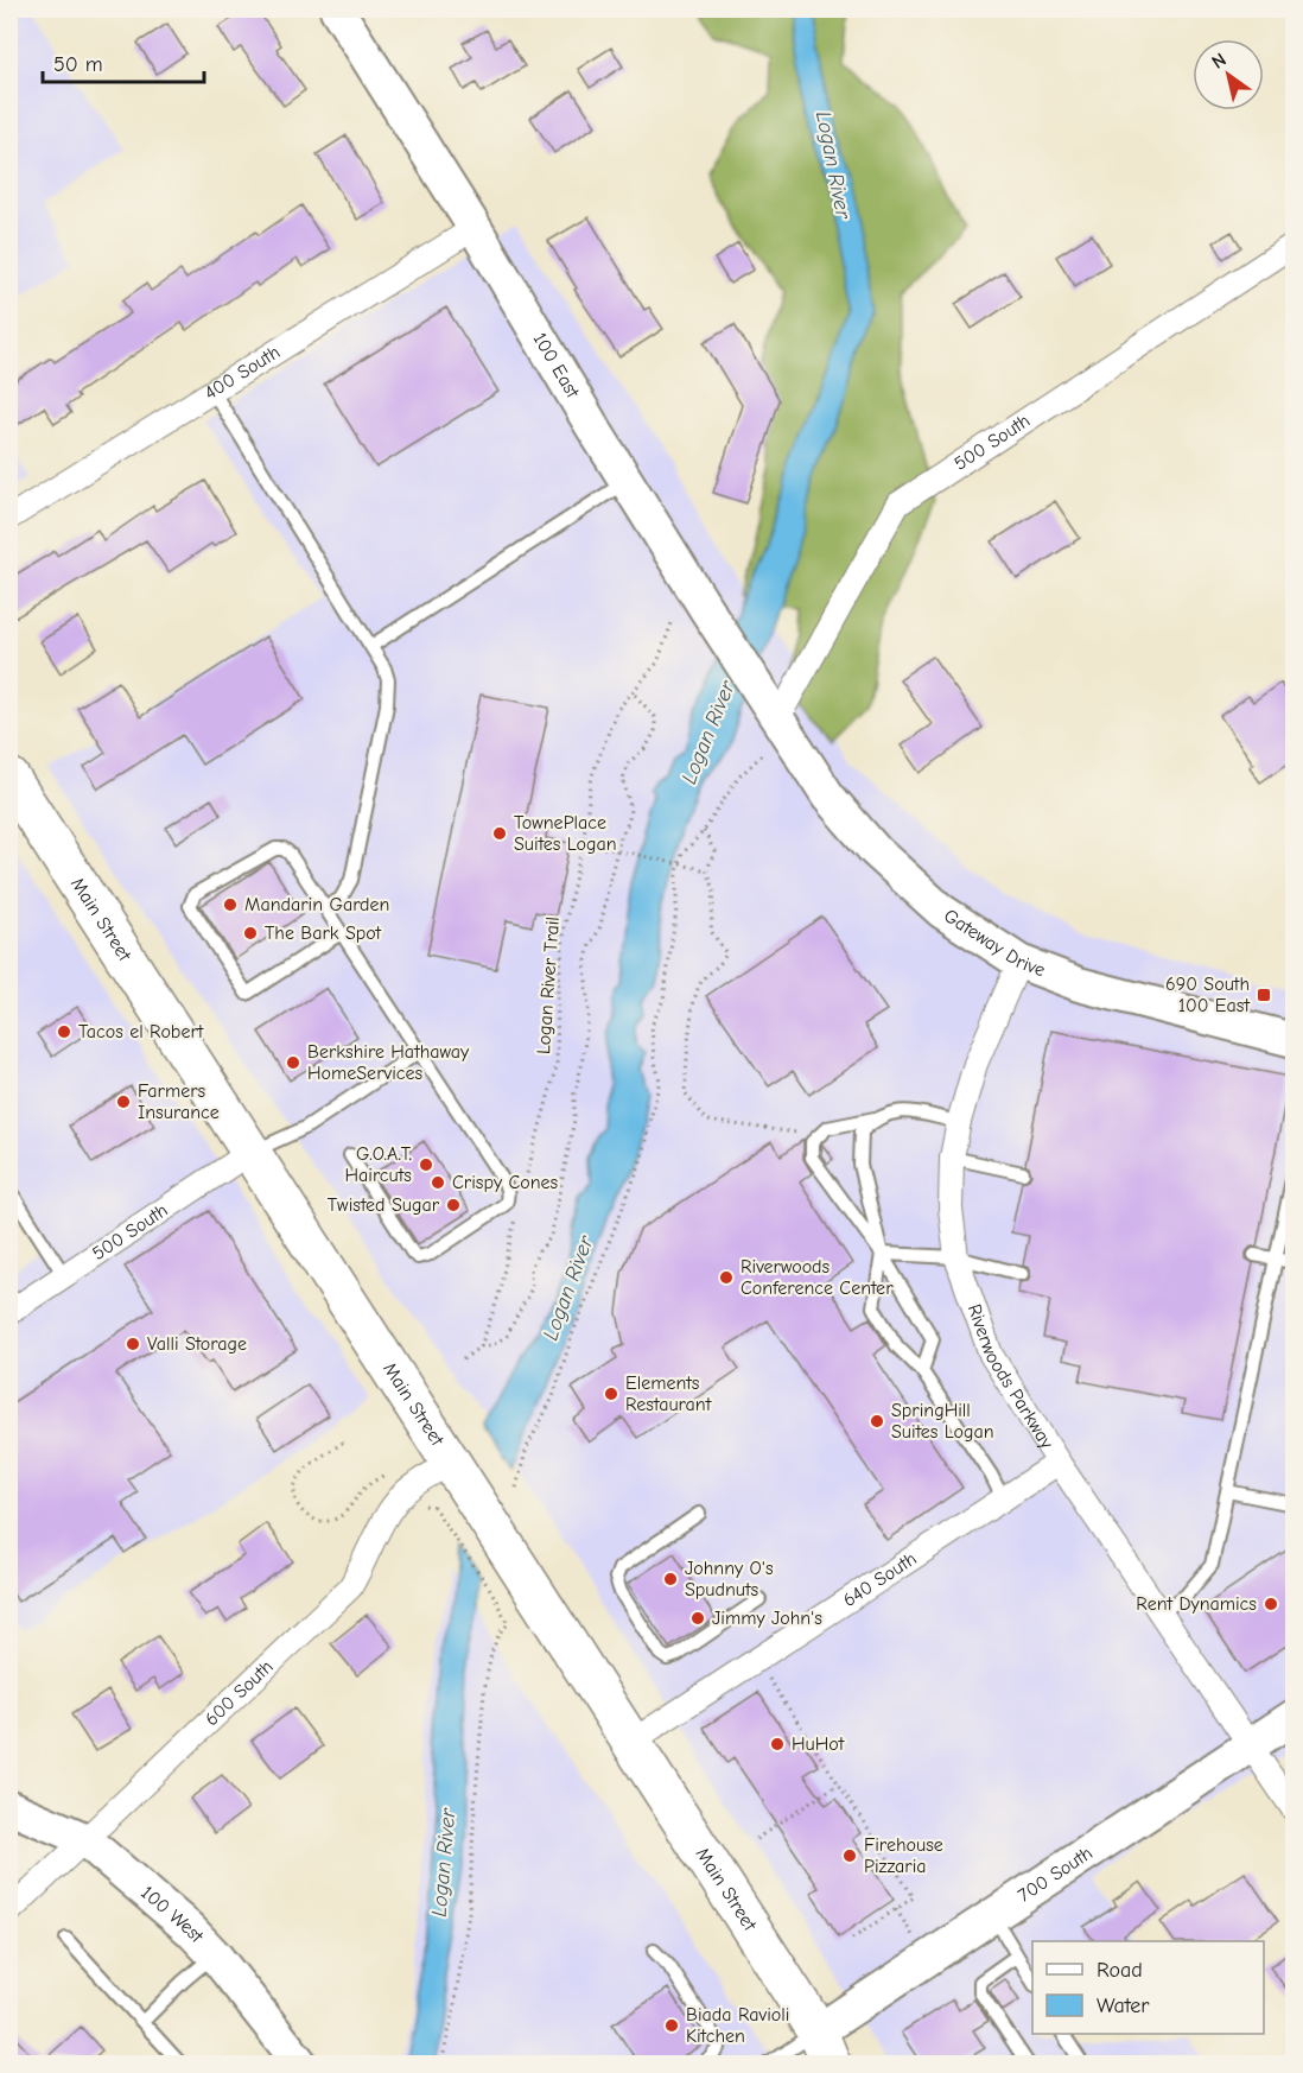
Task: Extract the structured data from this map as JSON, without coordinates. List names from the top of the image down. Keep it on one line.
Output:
{"streets":{"highway":["Main Street"],"main road":["100 East","Gateway Drive","700 South","100 West"],"street":["400 South","500 South","Riverwoods Parkway","640 South","600 South"],"path":["Logan River Trail"]},"crossings":[["100 East","400 South"],["100 East","500 South"],["100 East","Gateway Drive"],["500 South","Main Street"],["500 South","Gateway Drive"],["Main Street","640 South"],["Main Street","600 South"],["Main Street","700 South"],["Gateway Drive","Riverwoods Parkway"],["Riverwoods Parkway","640 South"],["Riverwoods Parkway","700 South"],["600 South","100 West"]],"water":["Logan River"],"places":{"other":["TownePlace Suites Logan","Mandarin Garden","The Bark Spot","Tacos el Robert","Berkshire Hathaway HomeServices","Farmers Insurance","G.O.A.T. Haircuts","Crispy Cones","Twisted Sugar","Riverwoods Conference Center","Valli Storage","Elements Restaurant","SpringHill Suites Logan","Johnny O's Spudnuts","Rent Dynamics","Jimmy John's","HuHot","Firehouse Pizzaria","Biada Ravioli Kitchen"],"transit":["690 South 100 East"]},"legend":["Road","Water"],"scale_bar":"50 m","north":"top left"}
